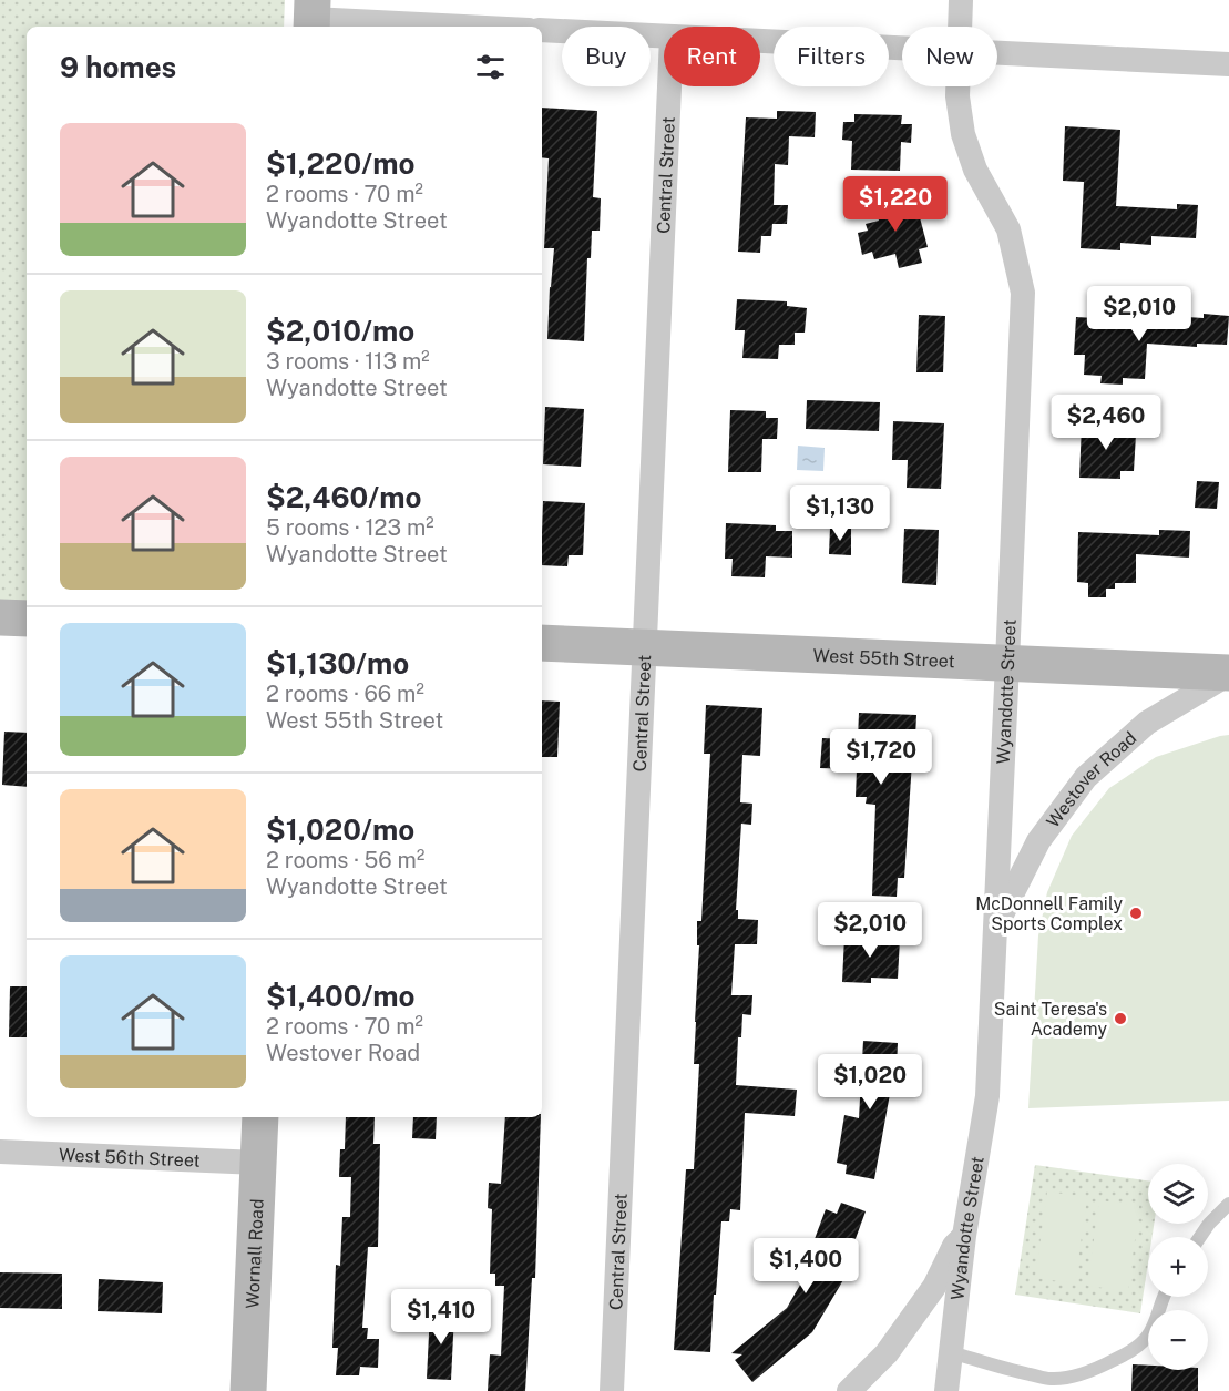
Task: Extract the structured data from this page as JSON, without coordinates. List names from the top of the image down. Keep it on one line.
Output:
{"streets":{"main road":["West 55th Street","Wornall Road"],"street":["Central Street","Wyandotte Street","Westover Road","West 56th Street"]},"crossings":[["Central Street","West 55th Street"],["West 55th Street","Wyandotte Street"],["West 55th Street","Westover Road"],["Wyandotte Street","Westover Road"],["West 56th Street","Wornall Road"]],"places":["McDonnell Family Sports Complex","Saint Teresa's Academy"],"page":{"chip":["Buy","Rent","Filters","New"],"heading":"9 homes","list":[{"name":"$1,220/mo","note":"2 rooms · 70 m² · Wyandotte Street"},{"name":"$2,010/mo","note":"3 rooms · 113 m² · Wyandotte Street"},{"name":"$2,460/mo","note":"5 rooms · 123 m² · Wyandotte Street"},{"name":"$1,130/mo","note":"2 rooms · 66 m² · West 55th Street"},{"name":"$1,020/mo","note":"2 rooms · 56 m² · Wyandotte Street"},{"name":"$1,400/mo","note":"2 rooms · 70 m² · Westover Road"}],"price":["$1,220","$2,010","$2,460","$1,130","$1,720","$2,010","$1,020","$1,400","$1,410"],"map_buttons":["+","−"]}}
